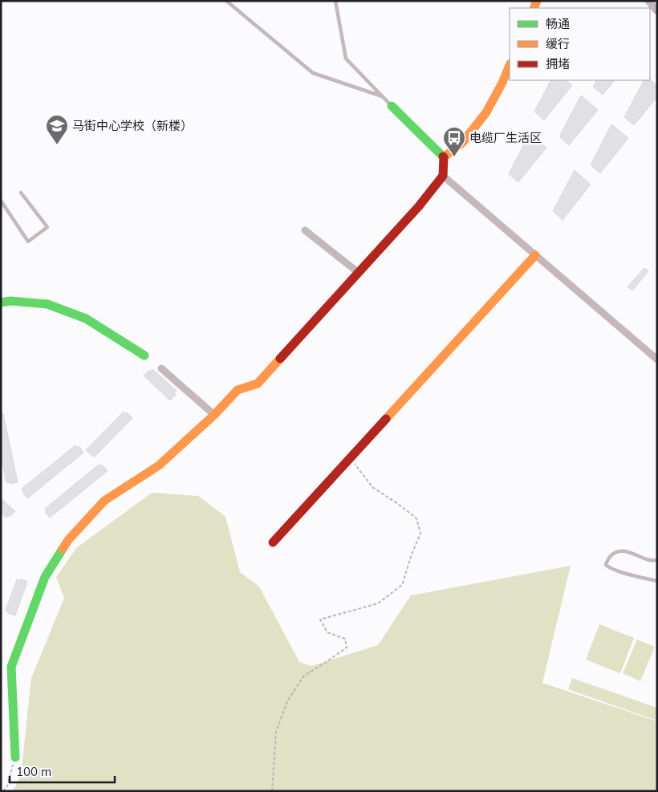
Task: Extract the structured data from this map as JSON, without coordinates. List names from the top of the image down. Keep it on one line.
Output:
{"places":{"school or university":["马街中心学校（新楼）"],"bus stop":["电缆厂生活区"]},"legend":["畅通","缓行","拥堵"],"scale_bar":"100 m"}
